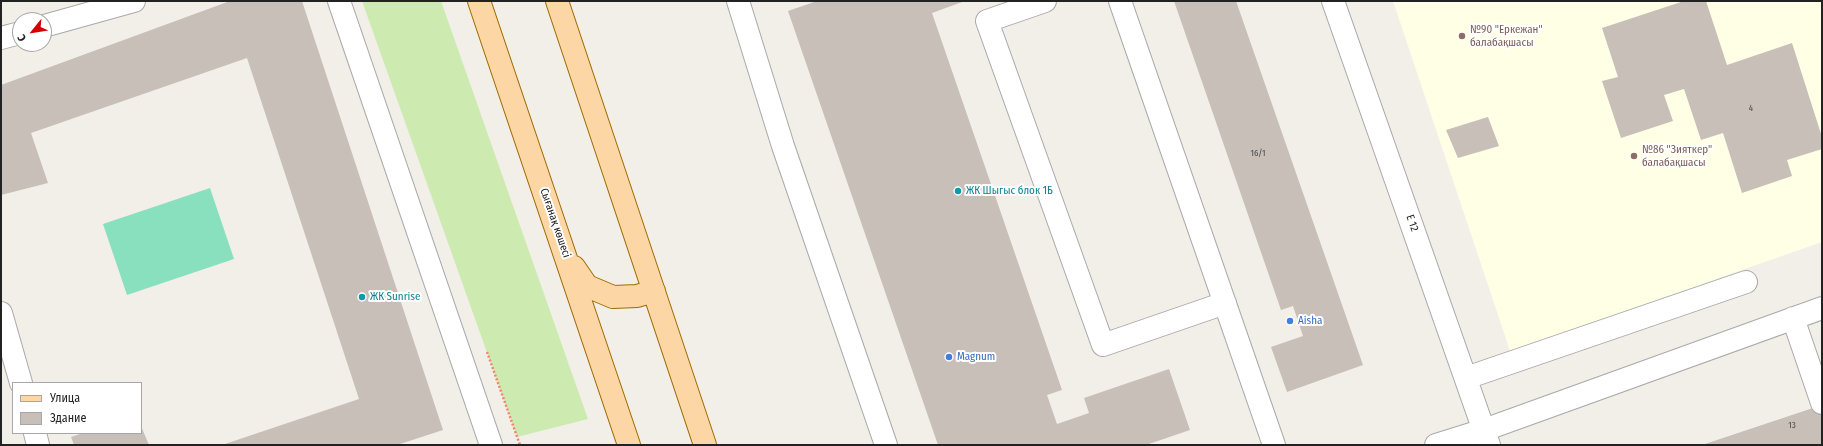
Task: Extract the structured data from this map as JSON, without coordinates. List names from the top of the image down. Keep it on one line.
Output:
{"streets":{"main road":["Сығанақ көшесі"],"street":["E 12"]},"places":["№90 \"Еркежан\" балабақшасы","№86 \"Зияткер\" балабақшасы","ЖК Шыгыс блок 1Б","ЖК Sunrise","Aisha","Magnum"],"house_numbers":["4","16/1","13"],"legend":["Улица","Здание"],"north":"bottom left"}
